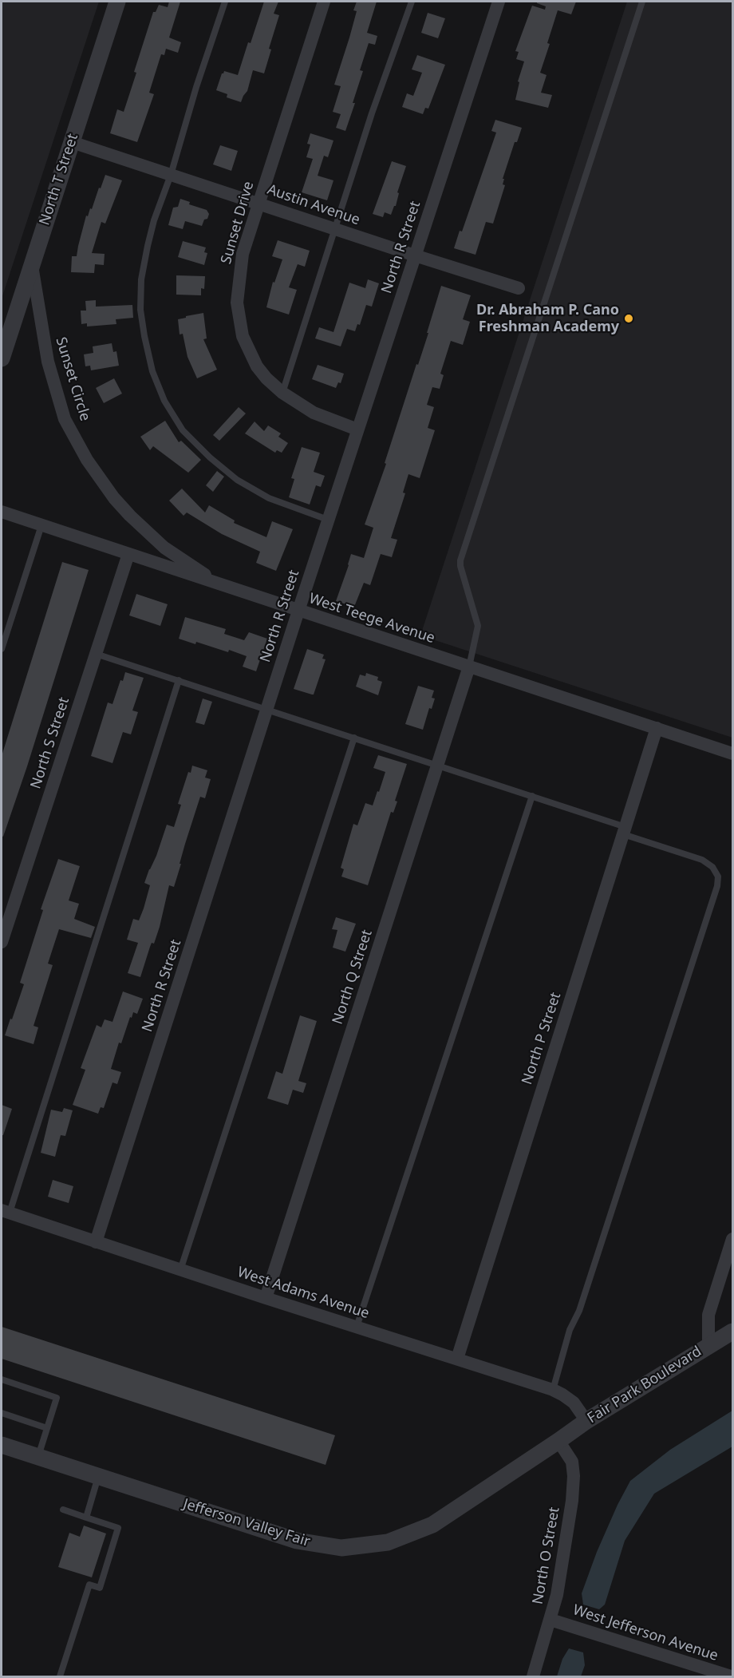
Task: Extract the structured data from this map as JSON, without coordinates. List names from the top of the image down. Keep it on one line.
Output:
{"streets":{"street":["North T Street","Austin Avenue","Sunset Drive","North R Street","Sunset Circle","West Teege Avenue","North S Street","North Q Street","North P Street","West Adams Avenue","Fair Park Boulevard","Jefferson Valley Fair","North O Street","West Jefferson Avenue"]},"crossings":[["North T Street","Austin Avenue"],["North T Street","Sunset Circle"],["Austin Avenue","Sunset Drive"],["Austin Avenue","North R Street"],["Sunset Drive","North R Street"],["North R Street","West Teege Avenue"],["North R Street","West Adams Avenue"],["Sunset Circle","West Teege Avenue"],["West Teege Avenue","North S Street"],["West Teege Avenue","North Q Street"],["West Teege Avenue","North P Street"],["North Q Street","West Adams Avenue"],["North P Street","West Adams Avenue"],["West Adams Avenue","Fair Park Boulevard"],["Fair Park Boulevard","Jefferson Valley Fair"],["Fair Park Boulevard","North O Street"],["Jefferson Valley Fair","North O Street"],["North O Street","West Jefferson Avenue"]],"places":["Dr. Abraham P. Cano Freshman Academy"]}
